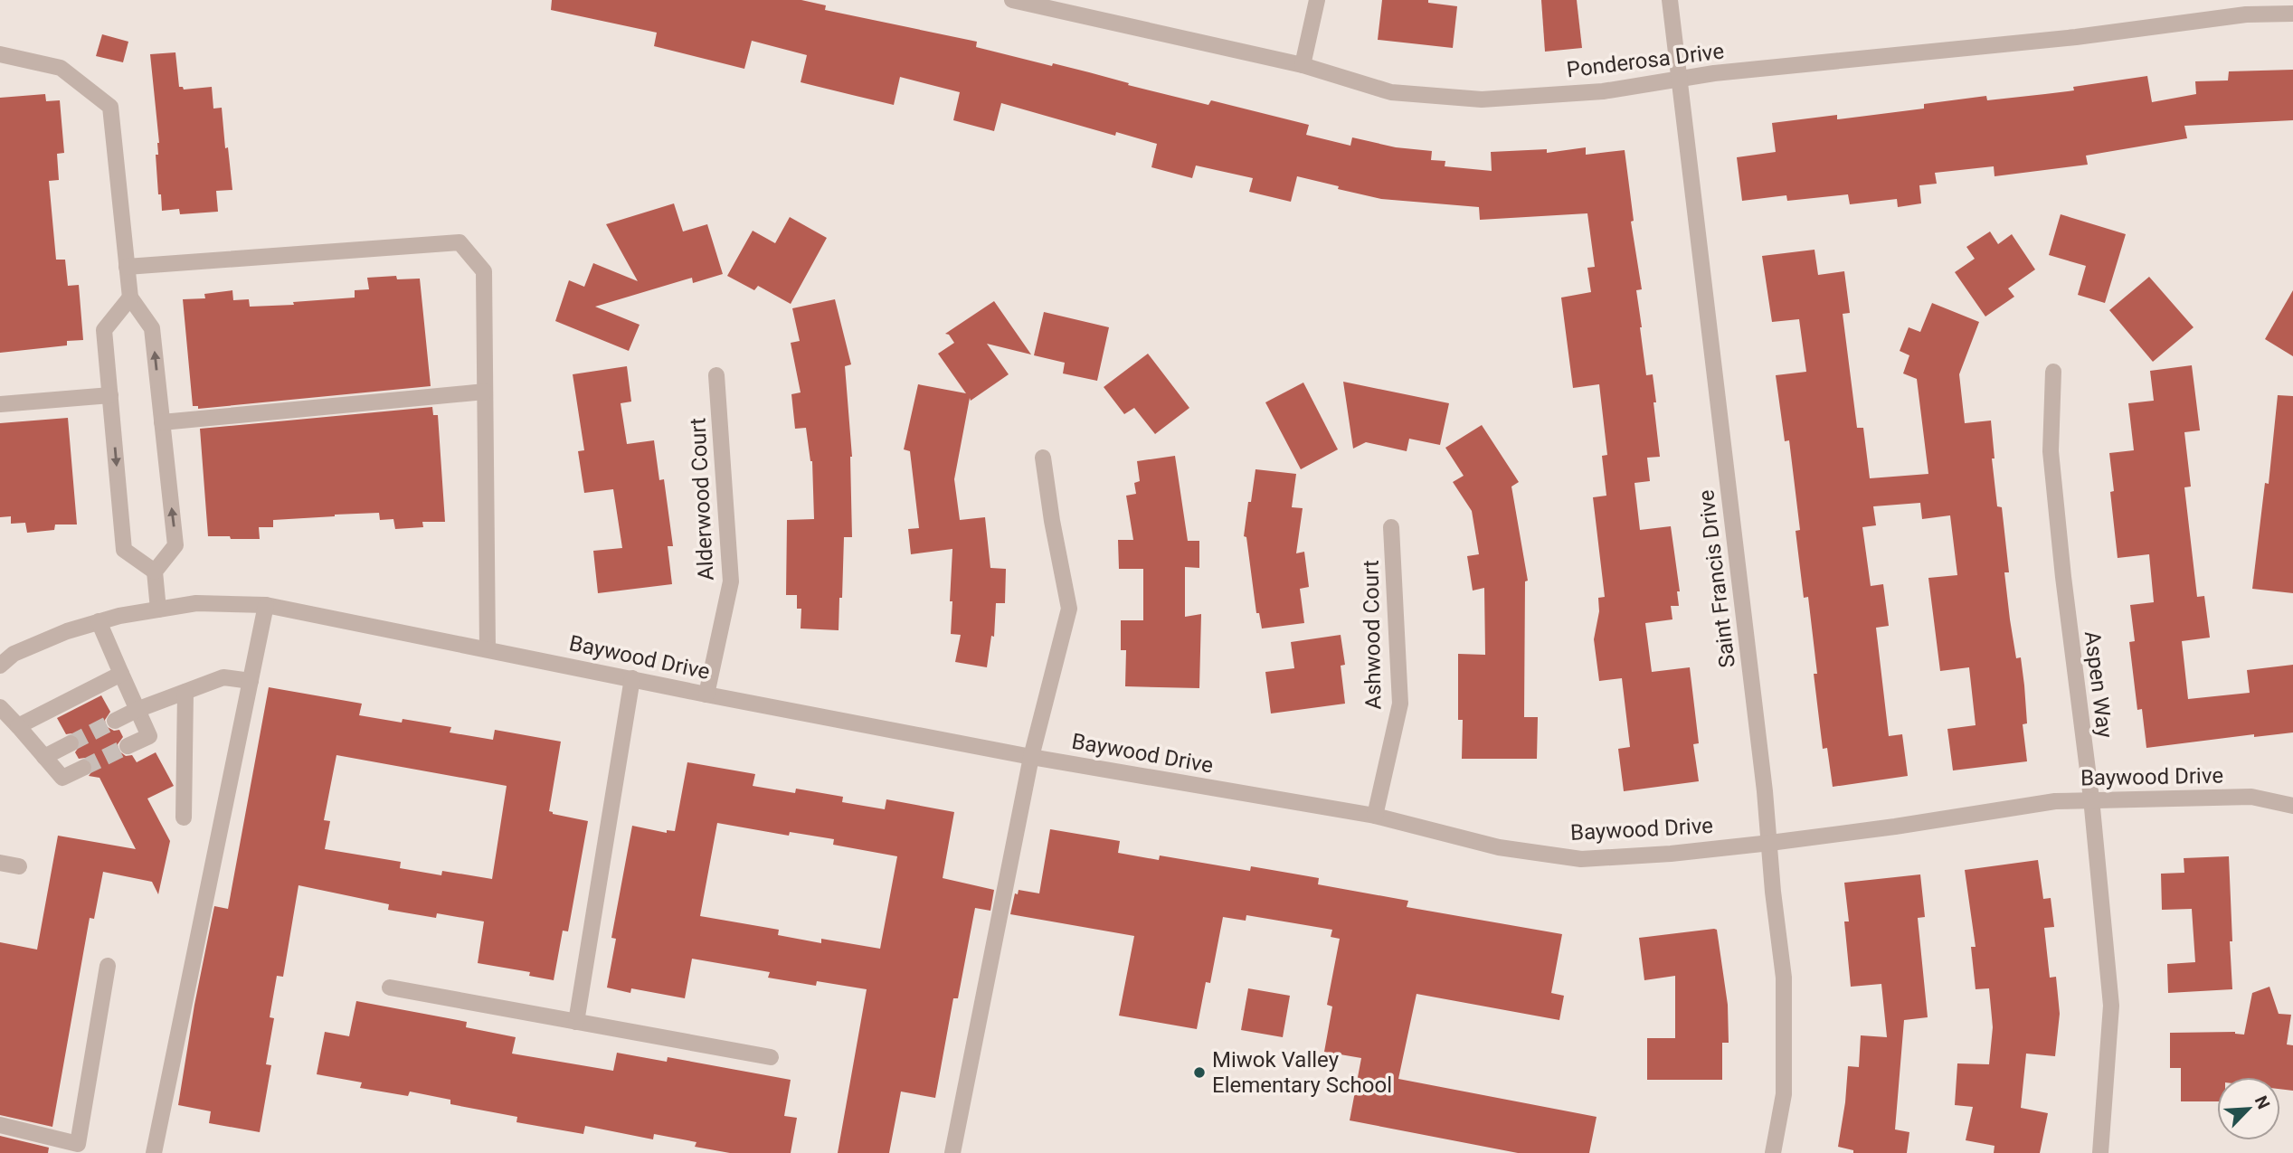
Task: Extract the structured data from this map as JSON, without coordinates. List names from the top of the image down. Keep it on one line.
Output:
{"streets":{"street":["Ponderosa Drive","Alderwood Court","Saint Francis Drive","Ashwood Court","Baywood Drive","Aspen Way"]},"crossings":[["Ponderosa Drive","Saint Francis Drive"],["Alderwood Court","Baywood Drive"],["Saint Francis Drive","Baywood Drive"],["Ashwood Court","Baywood Drive"],["Baywood Drive","Aspen Way"]],"places":["Miwok Valley Elementary School"],"north":"top right"}
